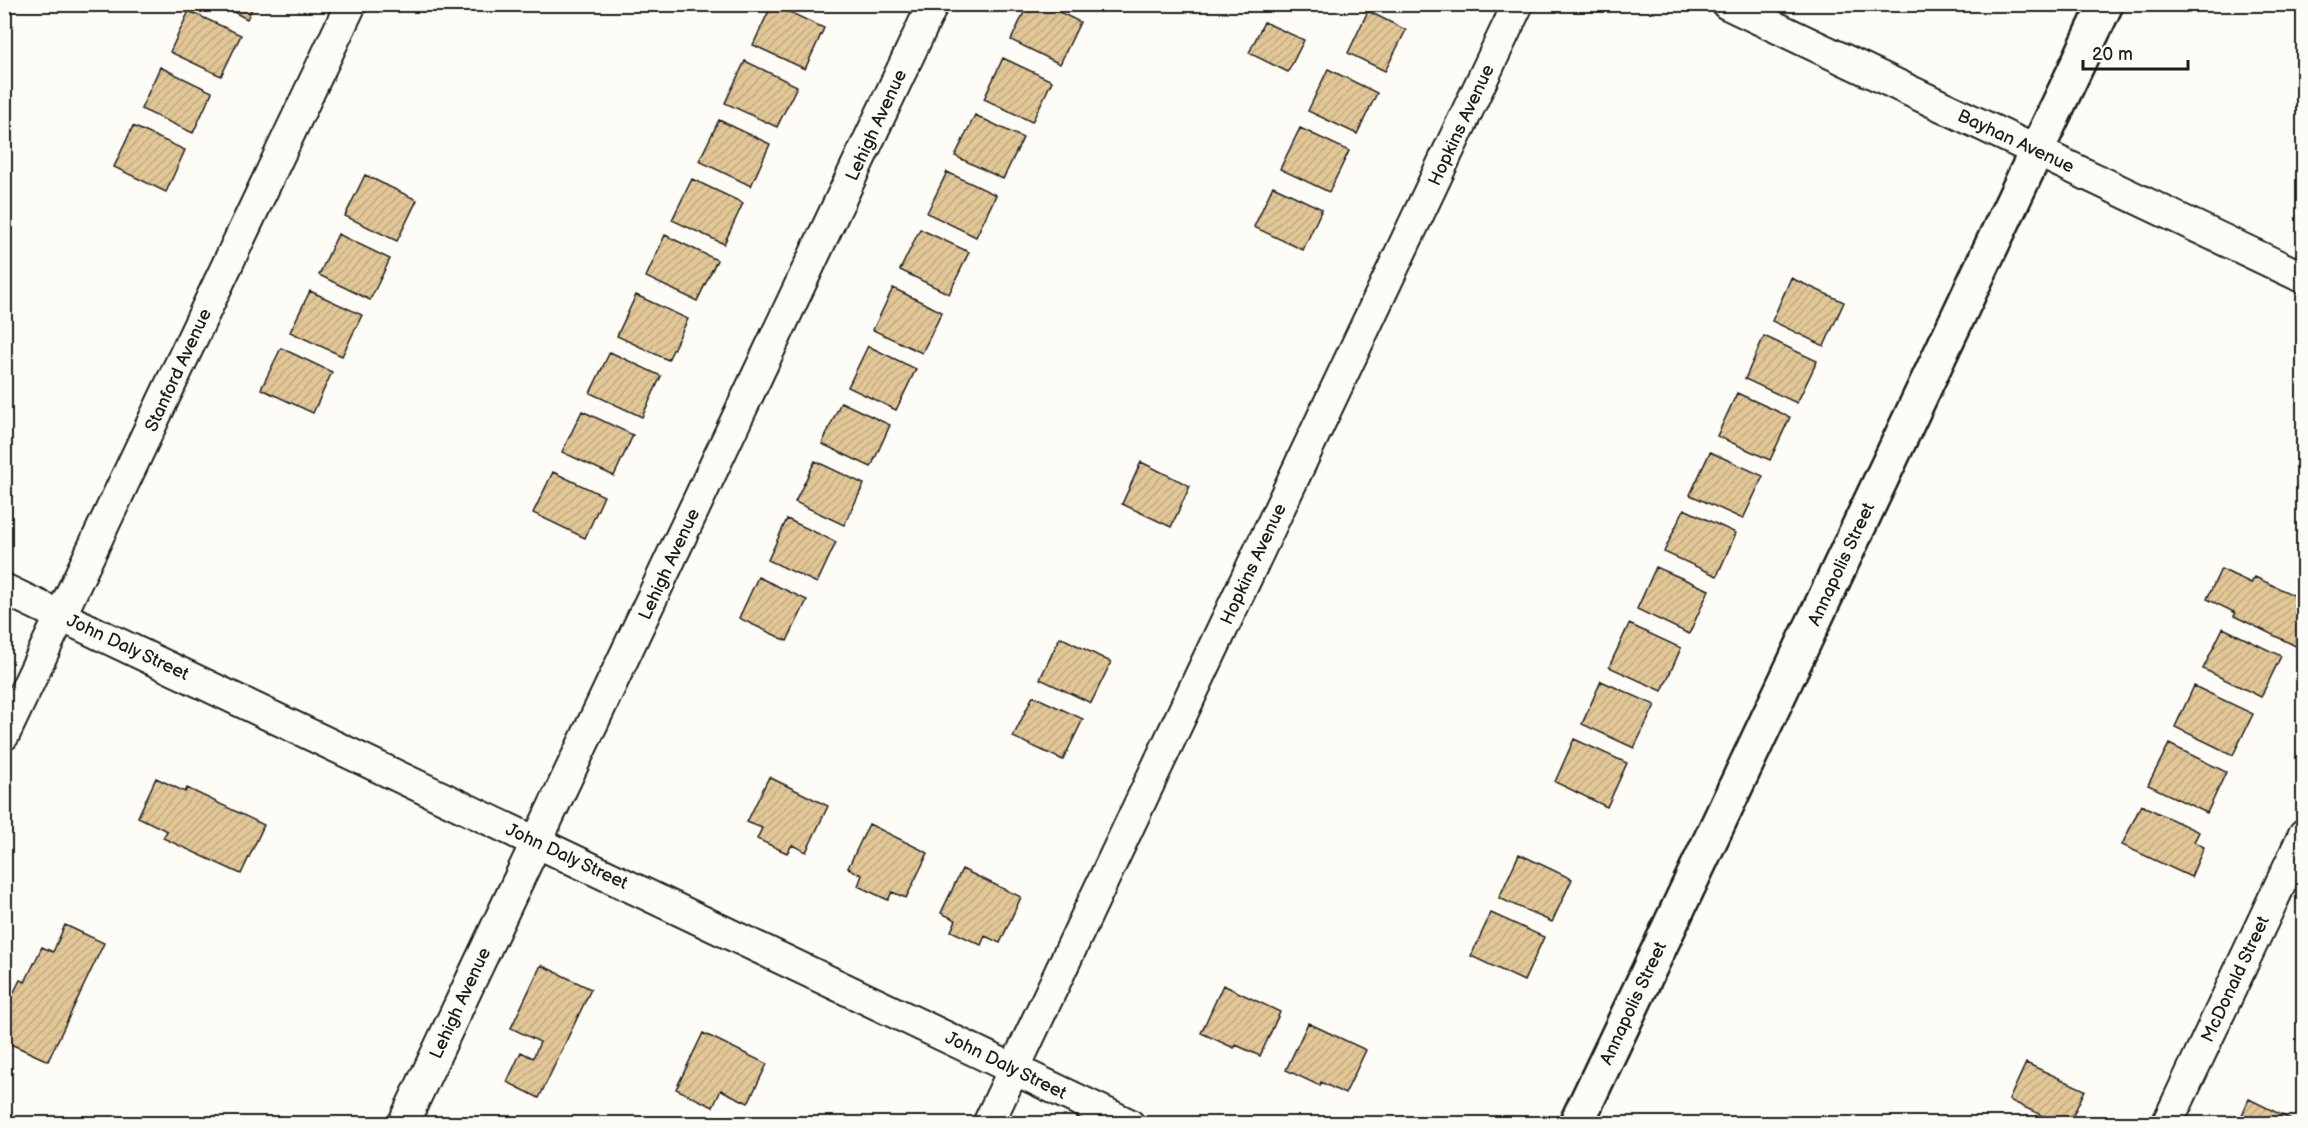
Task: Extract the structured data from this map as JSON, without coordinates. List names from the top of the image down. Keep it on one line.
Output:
{"streets":{"street":["Lehigh Avenue","Hopkins Avenue","Bayhan Avenue","Stanford Avenue","Annapolis Street","John Daly Street","McDonald Street"]},"crossings":[["Lehigh Avenue","John Daly Street"],["Hopkins Avenue","John Daly Street"],["Bayhan Avenue","Annapolis Street"],["Stanford Avenue","John Daly Street"]],"scale_bar":"20 m"}
